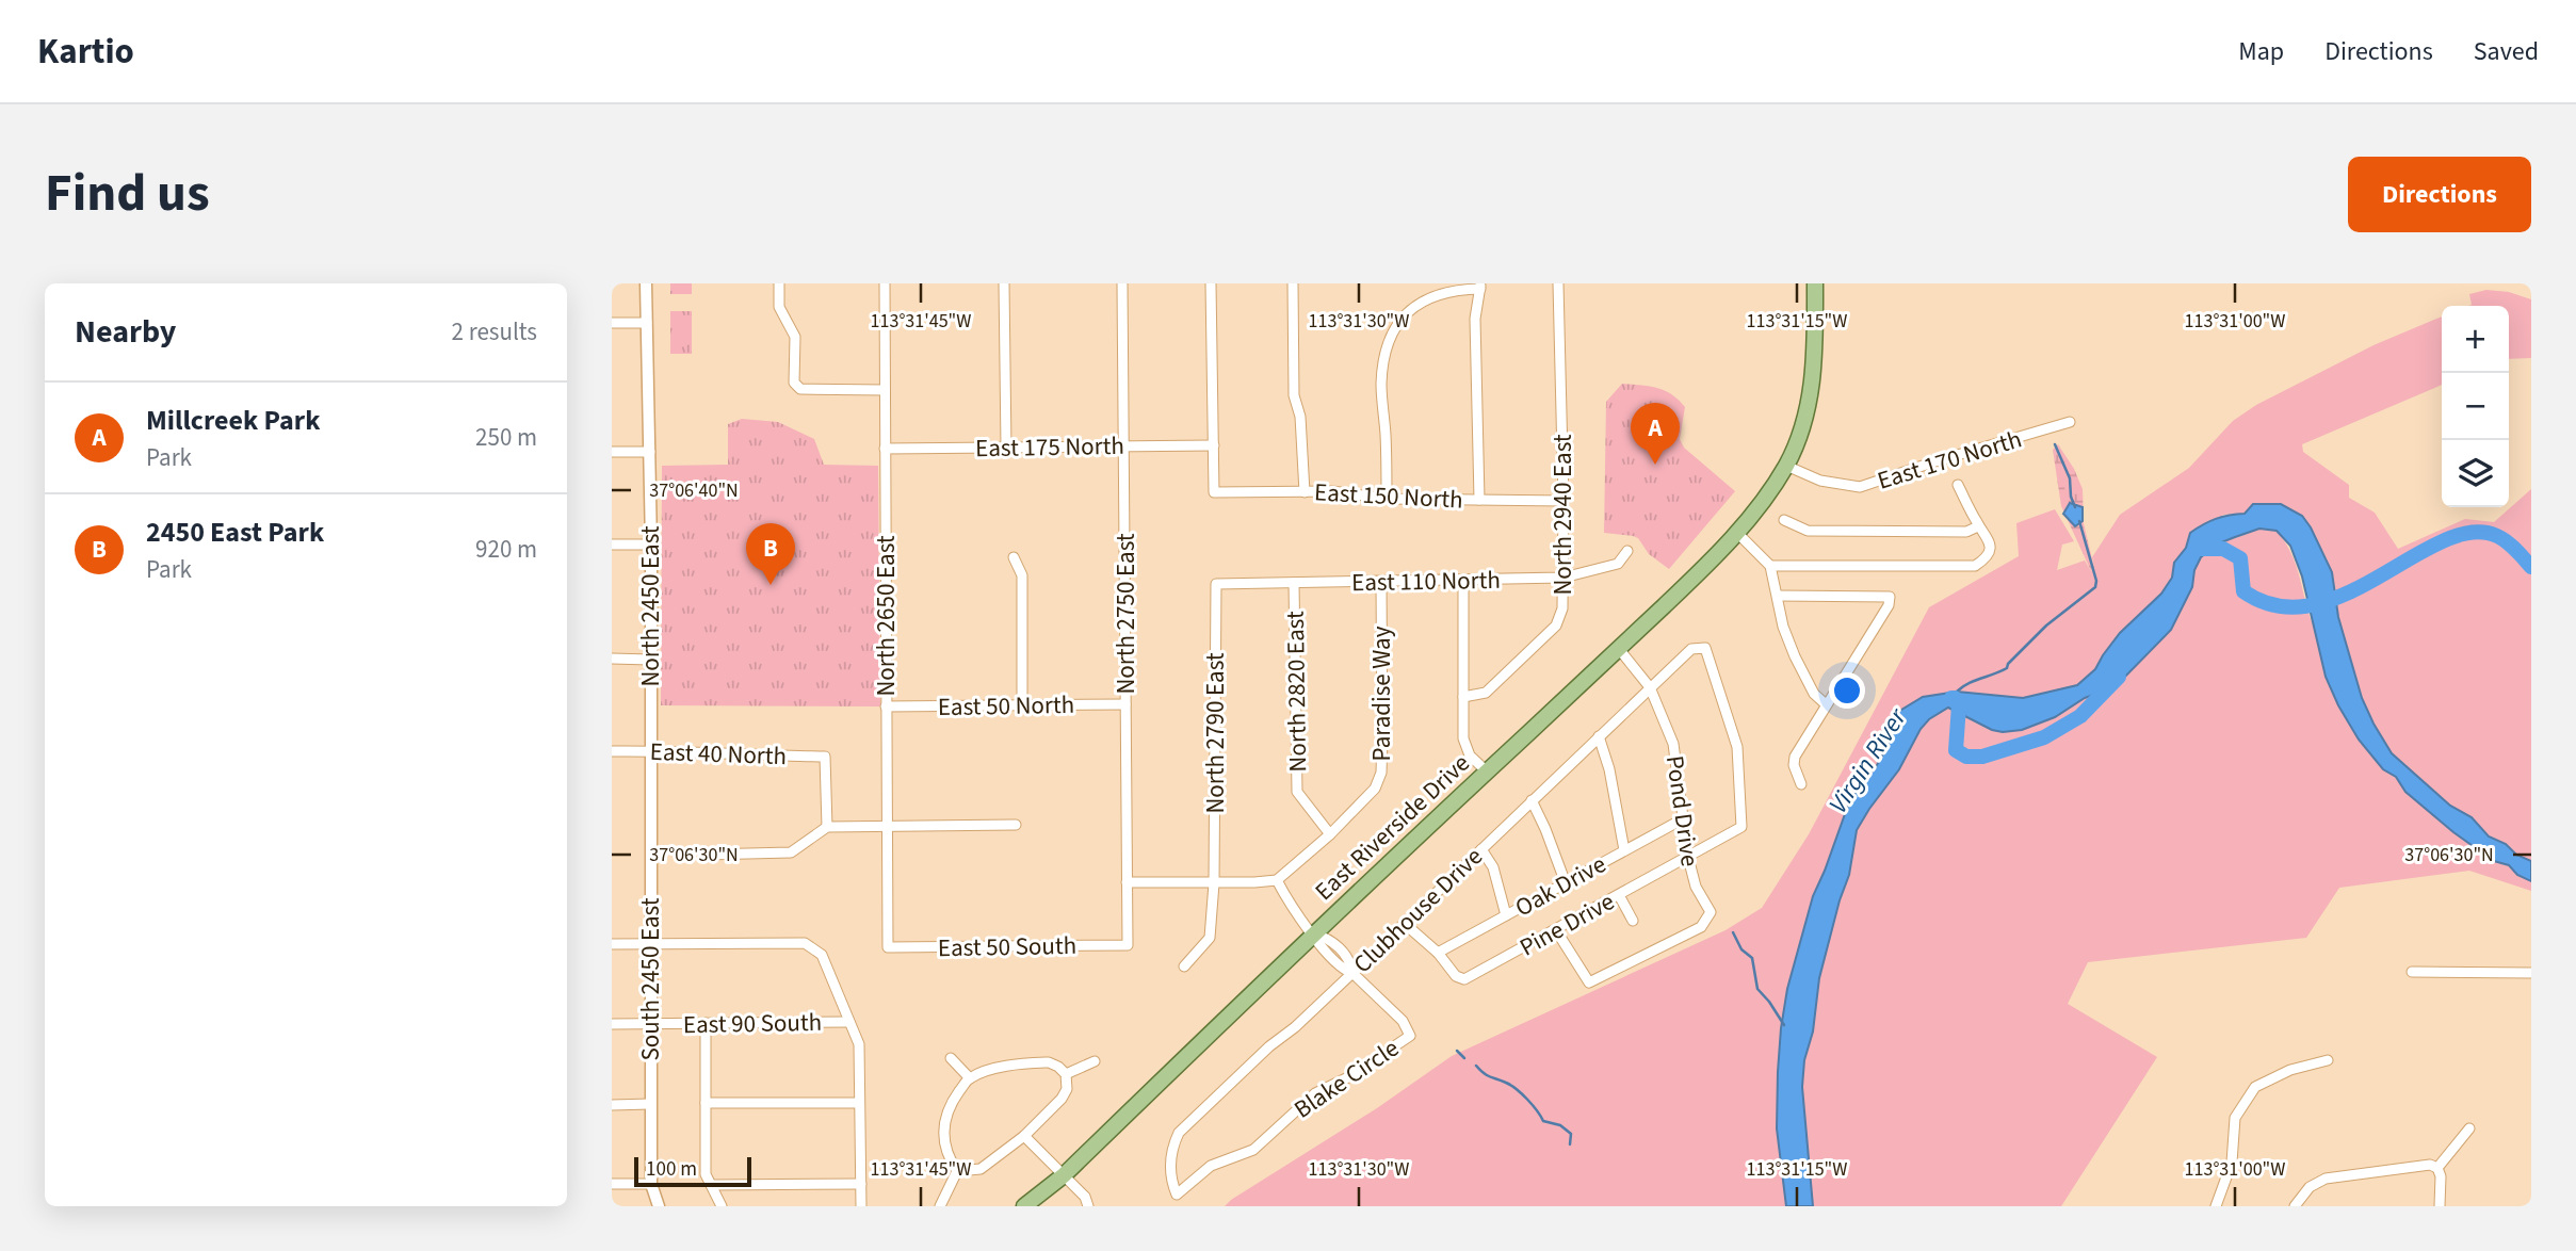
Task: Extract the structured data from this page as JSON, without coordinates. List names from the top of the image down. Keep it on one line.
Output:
{"streets":{"main road":["East Riverside Drive"],"street":["East 175 North","East 170 North","East 150 North","North 2940 East","East 110 North","North 2450 East","North 2750 East","North 2650 East","North 2820 East","Paradise Way","East 50 North","North 2790 East","East 40 North","Pond Drive","Oak Drive","Clubhouse Drive","Pine Drive","East 50 South","South 2450 East","East 90 South","Blake Circle"]},"crossings":[["East 175 North","East 150 North"],["East 175 North","North 2750 East"],["East 175 North","North 2650 East"],["East 170 North","East Riverside Drive"],["East 150 North","North 2940 East"],["North 2940 East","East 110 North"],["East 110 North","North 2820 East"],["East 110 North","Paradise Way"],["East 110 North","North 2790 East"],["North 2450 East","East 40 North"],["North 2450 East","South 2450 East"],["North 2750 East","East 50 North"],["North 2750 East","East 50 South"],["North 2650 East","East 50 North"],["North 2650 East","East 50 South"],["North 2820 East","Paradise Way"],["East 40 North","South 2450 East"],["Pond Drive","East Riverside Drive"],["Pond Drive","Oak Drive"],["Pond Drive","Clubhouse Drive"],["Pond Drive","Pine Drive"],["Oak Drive","Pine Drive"],["Clubhouse Drive","Pine Drive"],["Clubhouse Drive","Blake Circle"],["South 2450 East","East 90 South"]],"water":["Virgin River"],"scale_bar":"100 m","page":{"header":"Kartio","nav":["Map","Directions","Saved"],"title":"Find us","buttons":"Directions","heading":["Nearby","2 results"],"map_buttons":["+","−"],"list":[{"mark":"A","name":"Millcreek Park","note":"Park","value":"250 m"},{"mark":"B","name":"2450 East Park","note":"Park","value":"920 m"}],"pins":["A","B"],"scale":"100 m"},"coordinates":["113°31'45\"W","113°31'30\"W","113°31'15\"W","113°31'00\"W","37°06'40\"N","37°06'30\"N"]}
